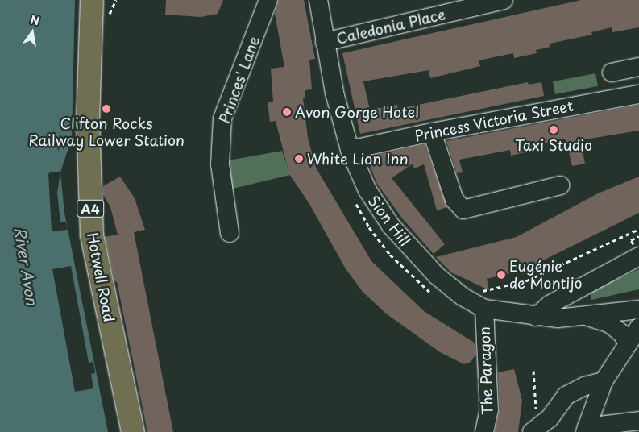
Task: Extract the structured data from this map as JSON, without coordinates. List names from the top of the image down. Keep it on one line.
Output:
{"streets":{"highway":["A4","Hotwell Road"],"street":["Caledonia Place","Princes' Lane","Princess Victoria Street","Sion Hill","The Paragon"]},"crossings":[["Caledonia Place","Sion Hill"],["Princess Victoria Street","Sion Hill"],["Sion Hill","The Paragon"]],"water":["River Avon"],"places":["Clifton Rocks Railway Lower Station","Avon Gorge Hotel","Taxi Studio","White Lion Inn","Eugénie de Montijo"],"north":"top"}
